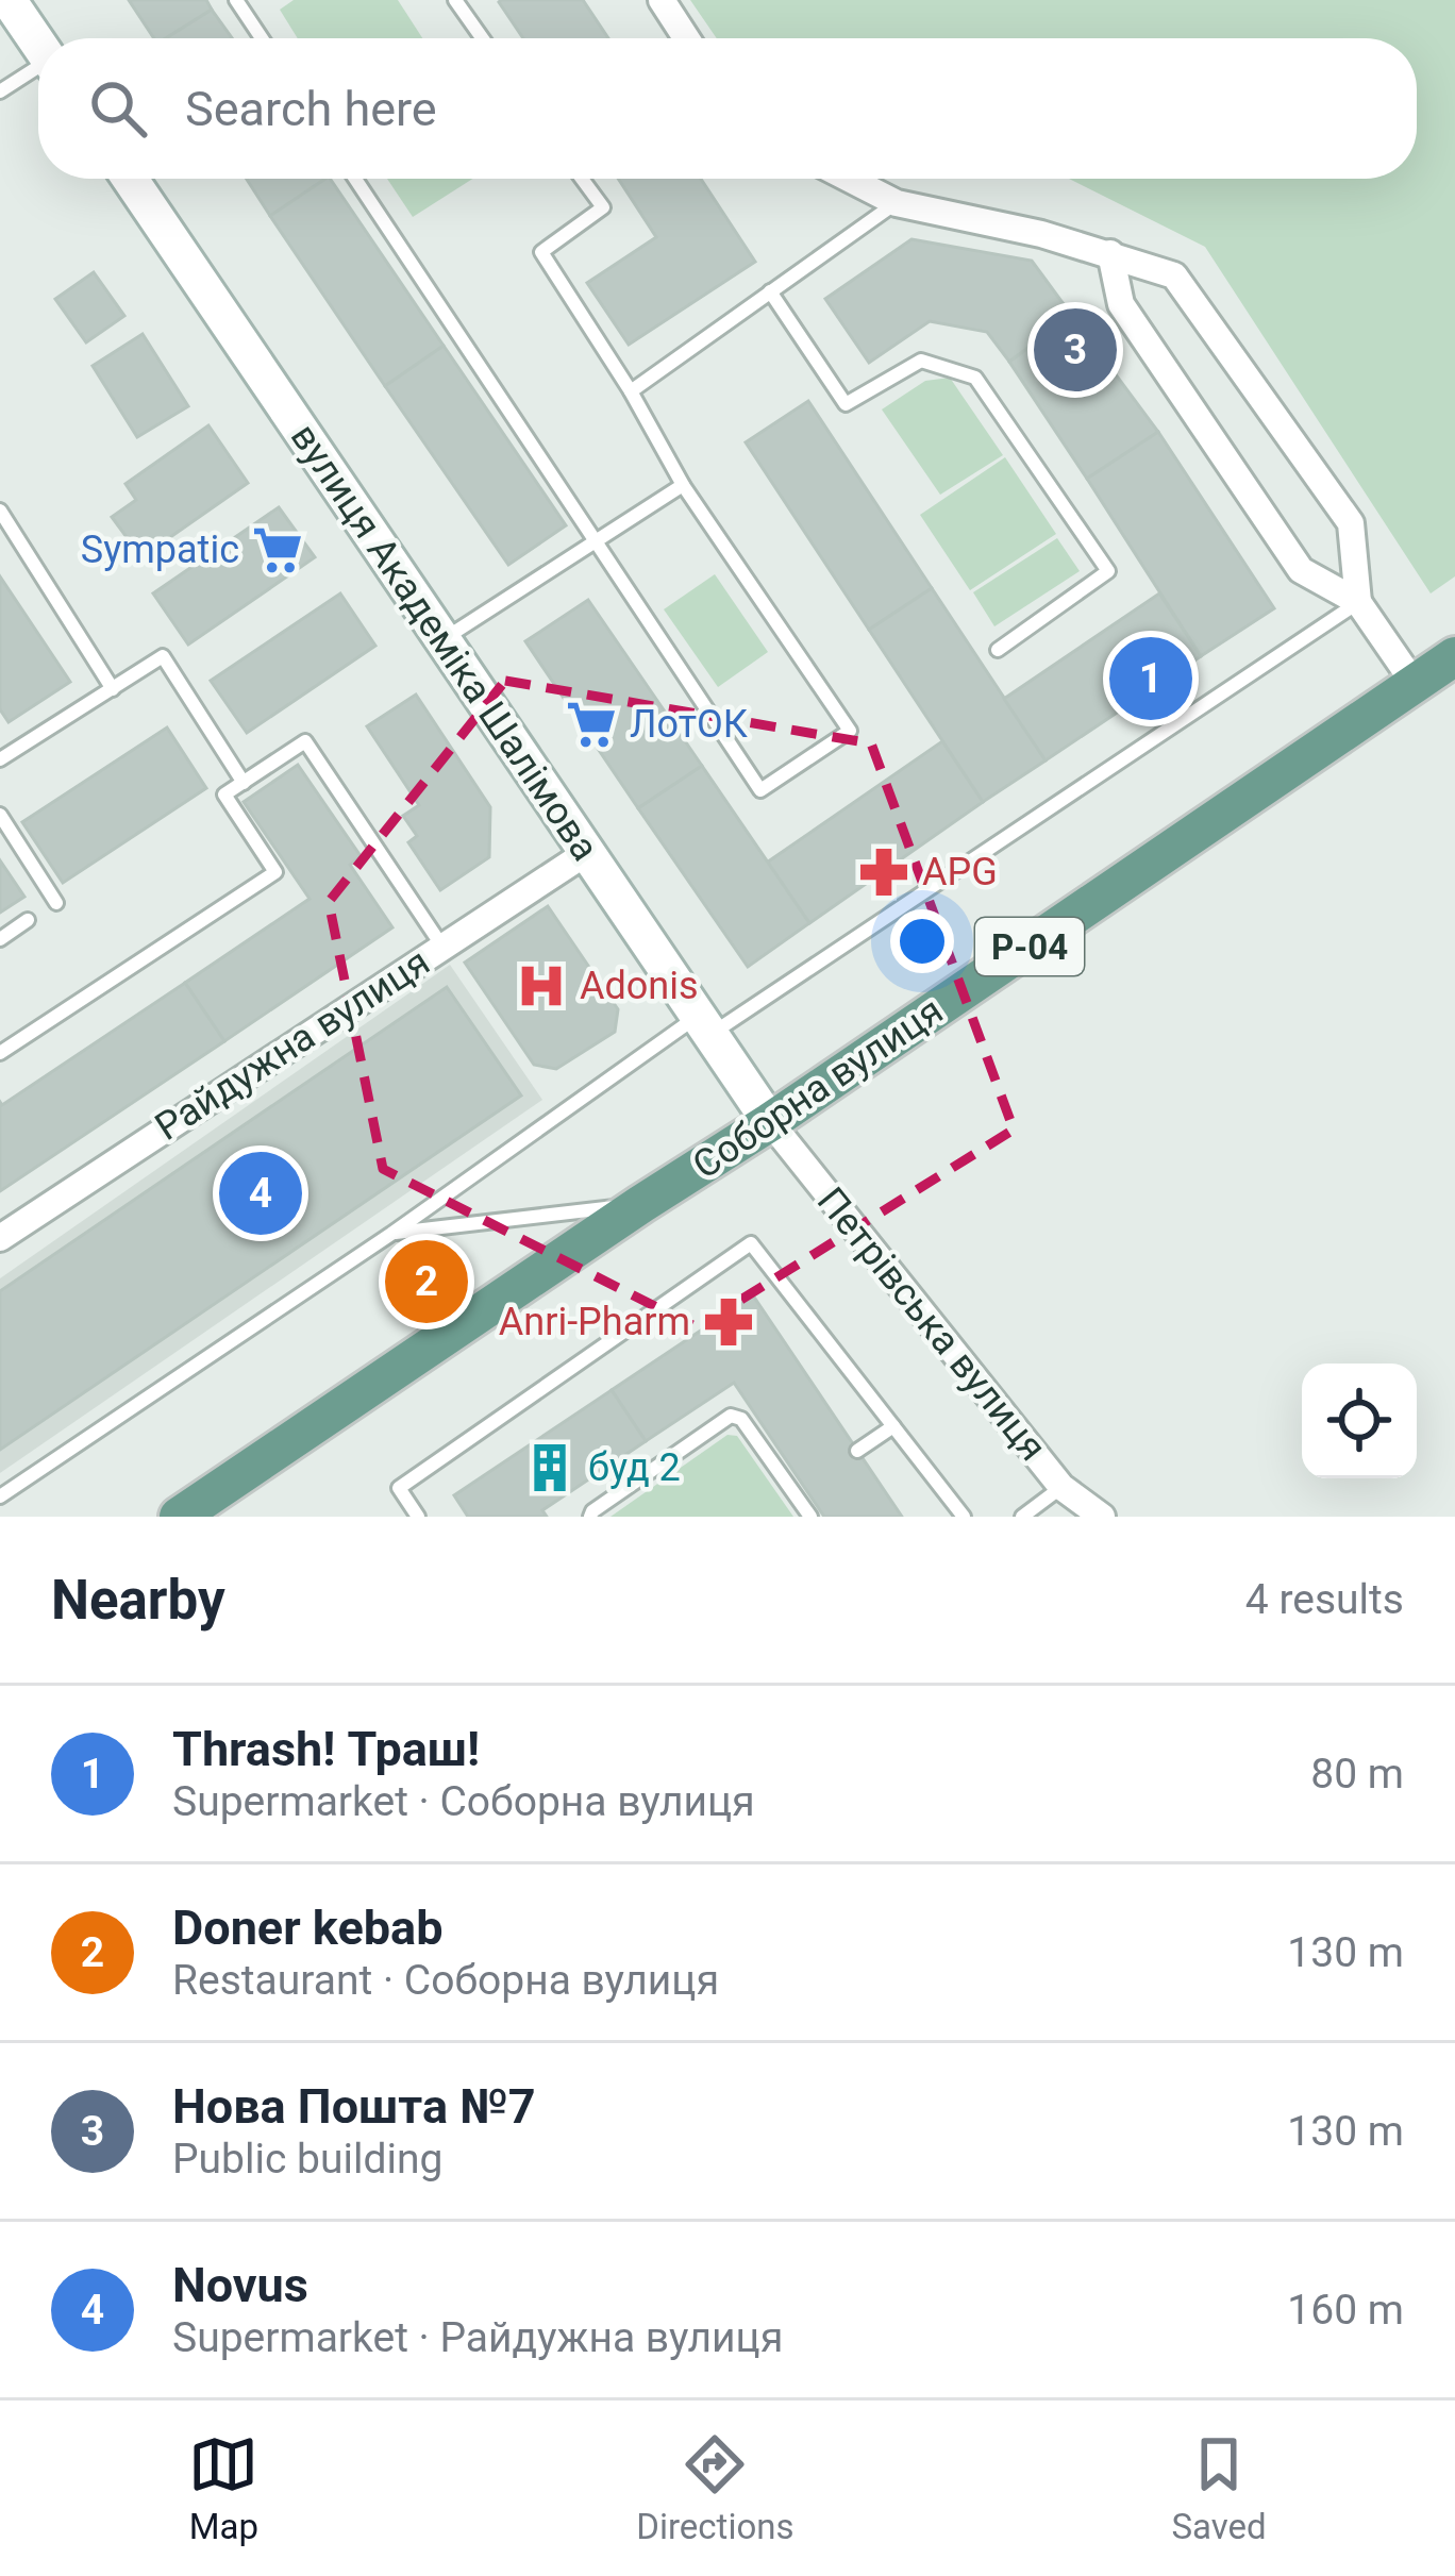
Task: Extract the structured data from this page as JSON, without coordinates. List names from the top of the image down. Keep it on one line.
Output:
{"streets":{"main road":["вулиця Академіка Шалімова","Р-04","Соборна вулиця"],"street":["Райдужна вулиця","Петрівська вулиця"]},"crossings":[["вулиця Академіка Шалімова","Райдужна вулиця"],["вулиця Академіка Шалімова","Соборна вулиця"],["вулиця Академіка Шалімова","Петрівська вулиця"],["Соборна вулиця","Петрівська вулиця"]],"places":{"supermarket":["Sympatic","ЛотОК"],"pharmacy":["APG","Anri-Pharm"],"hospital":["Adonis"],"building":["буд 2"]},"page":{"search":"Search here","pins":["3","1","4","2"],"heading":["Nearby","4 results"],"list":[{"mark":"1","name":"Thrash! Траш!","note":"Supermarket · Соборна вулиця","value":"80 m"},{"mark":"2","name":"Doner kebab","note":"Restaurant · Соборна вулиця","value":"130 m"},{"mark":"3","name":"Нова Пошта №7","note":"Public building","value":"130 m"},{"mark":"4","name":"Novus","note":"Supermarket · Райдужна вулиця","value":"160 m"}],"nav":["Map","Directions","Saved"]}}
